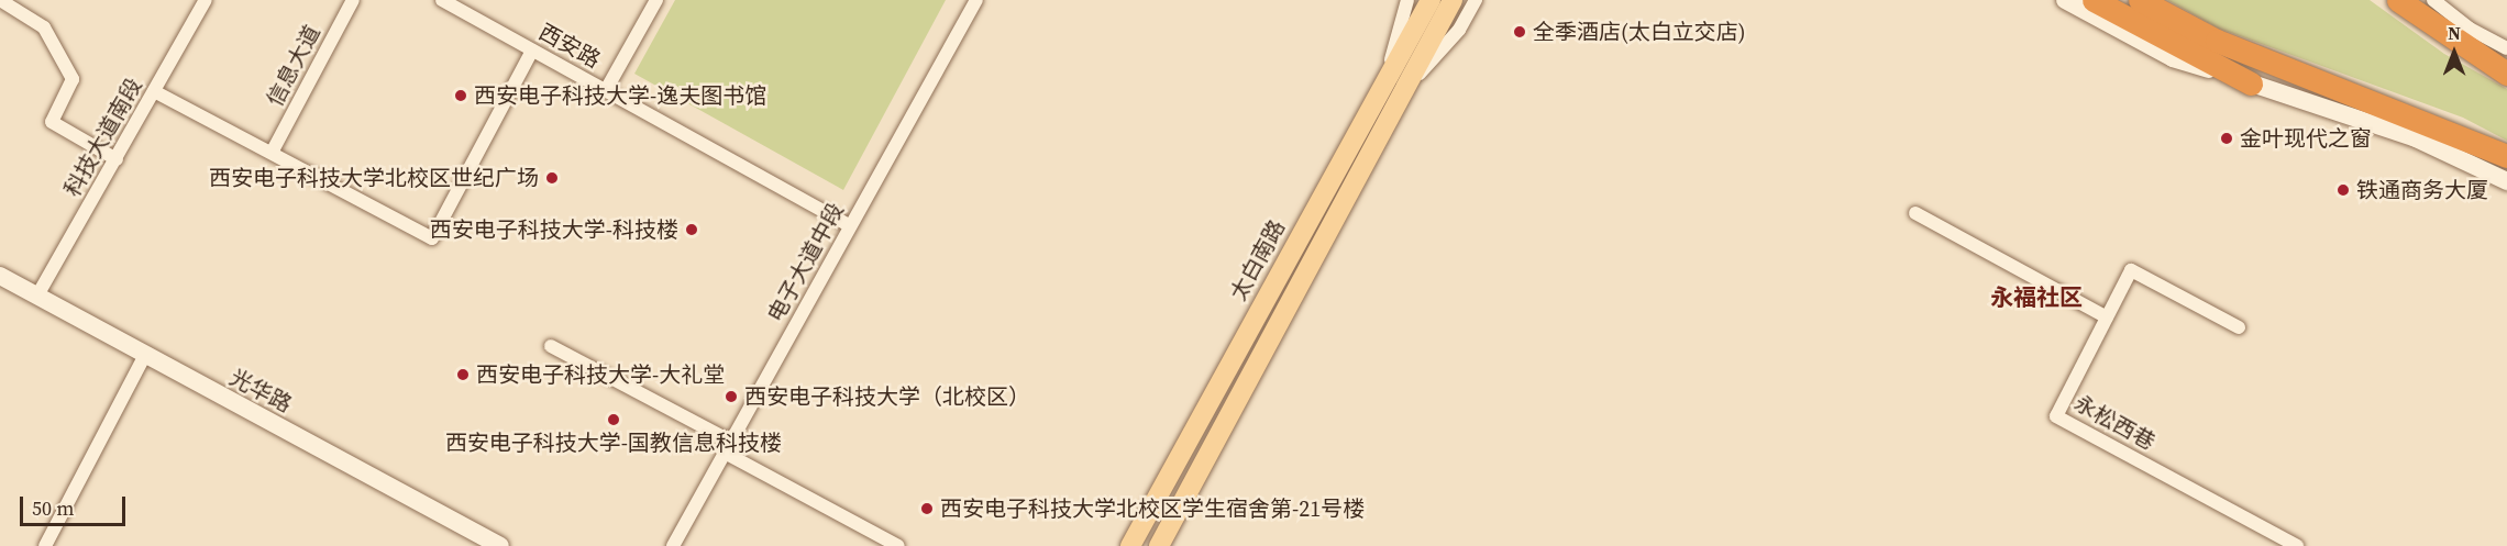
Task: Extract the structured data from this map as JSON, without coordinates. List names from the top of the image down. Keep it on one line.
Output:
{"streets":{"main road":["太白南路"],"street":["西安路","信息大道","科技大道南段","电子大道中段","光华路","永松西巷"]},"crossings":[["西安路","电子大道中段"],["科技大道南段","光华路"]],"districts":["永福社区"],"places":["全季酒店(太白立交店)","西安电子科技大学-逸夫图书馆","金叶现代之窗","西安电子科技大学北校区世纪广场","铁通商务大厦","西安电子科技大学-科技楼","西安电子科技大学-大礼堂","西安电子科技大学（北校区）","西安电子科技大学-国教信息科技楼","西安电子科技大学北校区学生宿舍第-21号楼"],"scale_bar":"50 m","north":"top"}
